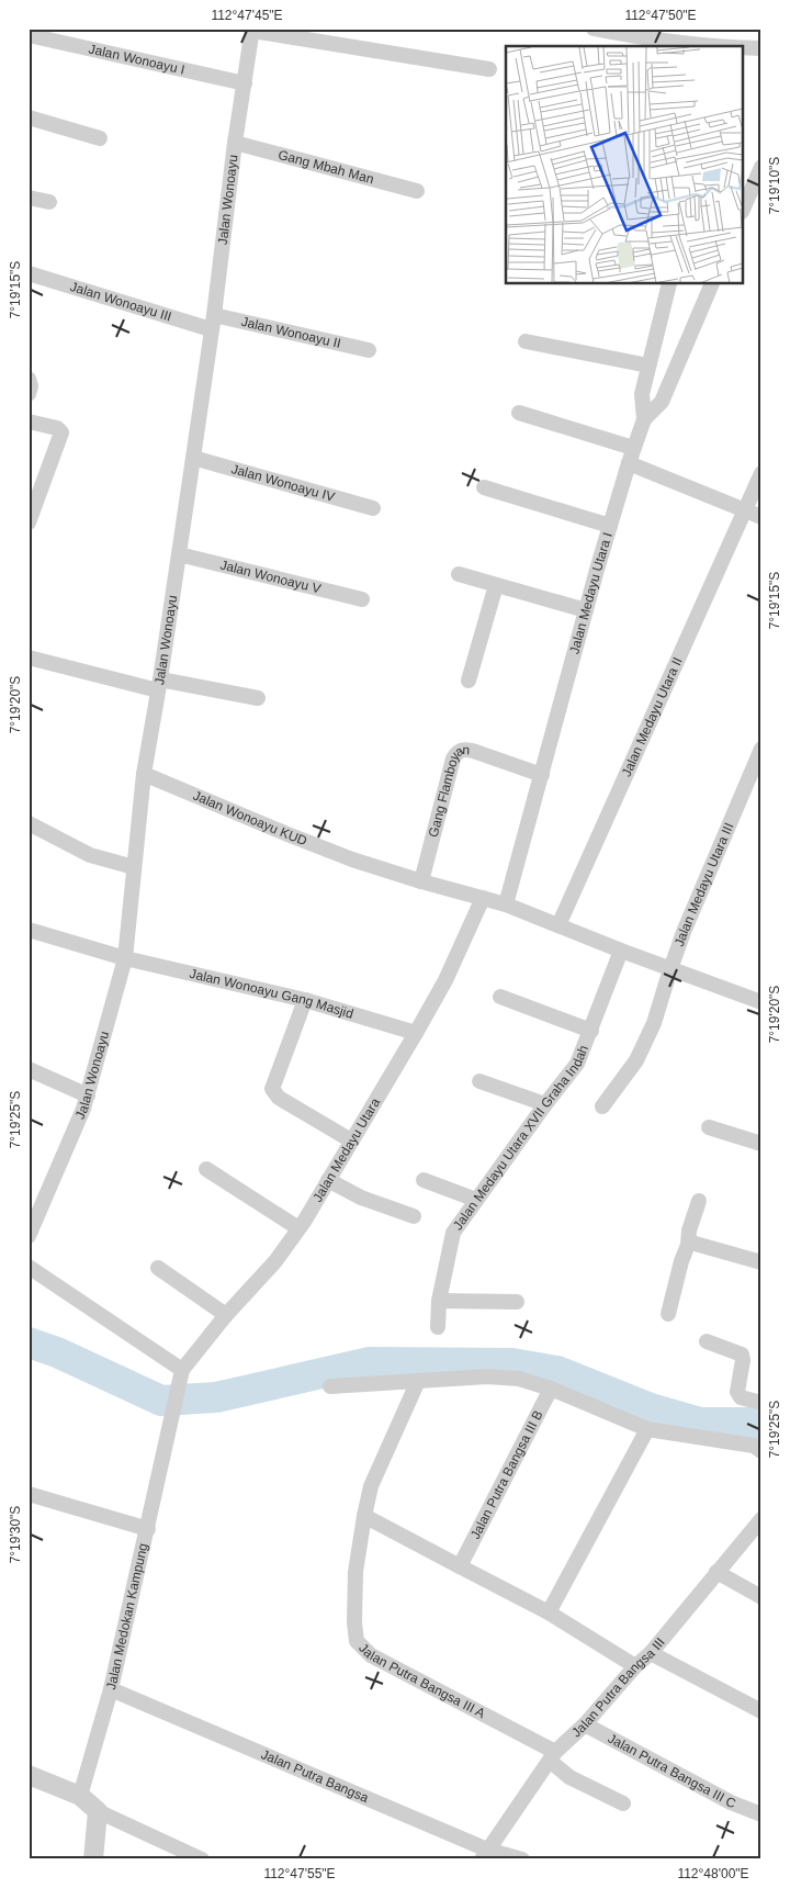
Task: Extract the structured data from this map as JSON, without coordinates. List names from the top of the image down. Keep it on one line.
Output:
{"streets":{"street":["Jalan Wonoayu I","Gang Mbah Man","Jalan Wonoayu","Jalan Wonoayu III","Jalan Wonoayu II","Jalan Wonoayu IV","Jalan Wonoayu V","Jalan Medayu Utara I","Jalan Medayu Utara II","Gang Flamboyan","Jalan Wonoayu KUD","Jalan Medayu Utara III","Jalan Wonoayu Gang Masjid","Jalan Medayu Utara XVII Graha Indah","Jalan Medayu Utara","Jalan Putra Bangsa III B","Jalan Medokan Kampung","Jalan Putra Bangsa III A","Jalan Putra Bangsa III","Jalan Putra Bangsa III C","Jalan Putra Bangsa"]},"crossings":[["Jalan Wonoayu I","Jalan Wonoayu"],["Gang Mbah Man","Jalan Wonoayu"],["Jalan Wonoayu","Jalan Wonoayu III"],["Jalan Wonoayu","Jalan Wonoayu II"],["Jalan Wonoayu","Jalan Wonoayu IV"],["Jalan Wonoayu","Jalan Wonoayu V"],["Jalan Wonoayu","Jalan Wonoayu KUD"],["Jalan Wonoayu","Jalan Wonoayu Gang Masjid"],["Jalan Wonoayu III","Jalan Wonoayu II"],["Jalan Medayu Utara I","Gang Flamboyan"],["Gang Flamboyan","Jalan Wonoayu KUD"],["Jalan Wonoayu KUD","Jalan Medayu Utara"],["Jalan Wonoayu Gang Masjid","Jalan Medayu Utara"],["Jalan Medayu Utara","Jalan Medokan Kampung"],["Jalan Medokan Kampung","Jalan Putra Bangsa"],["Jalan Putra Bangsa III A","Jalan Putra Bangsa III"],["Jalan Putra Bangsa III","Jalan Putra Bangsa III C"],["Jalan Putra Bangsa III","Jalan Putra Bangsa"]],"coordinates":["112°47'45\"E","112°47'50\"E","7°19'10\"S","7°19'15\"S","7°19'20\"S","7°19'25\"S","7°19'30\"S","112°47'55\"E","112°48'00\"E"]}
